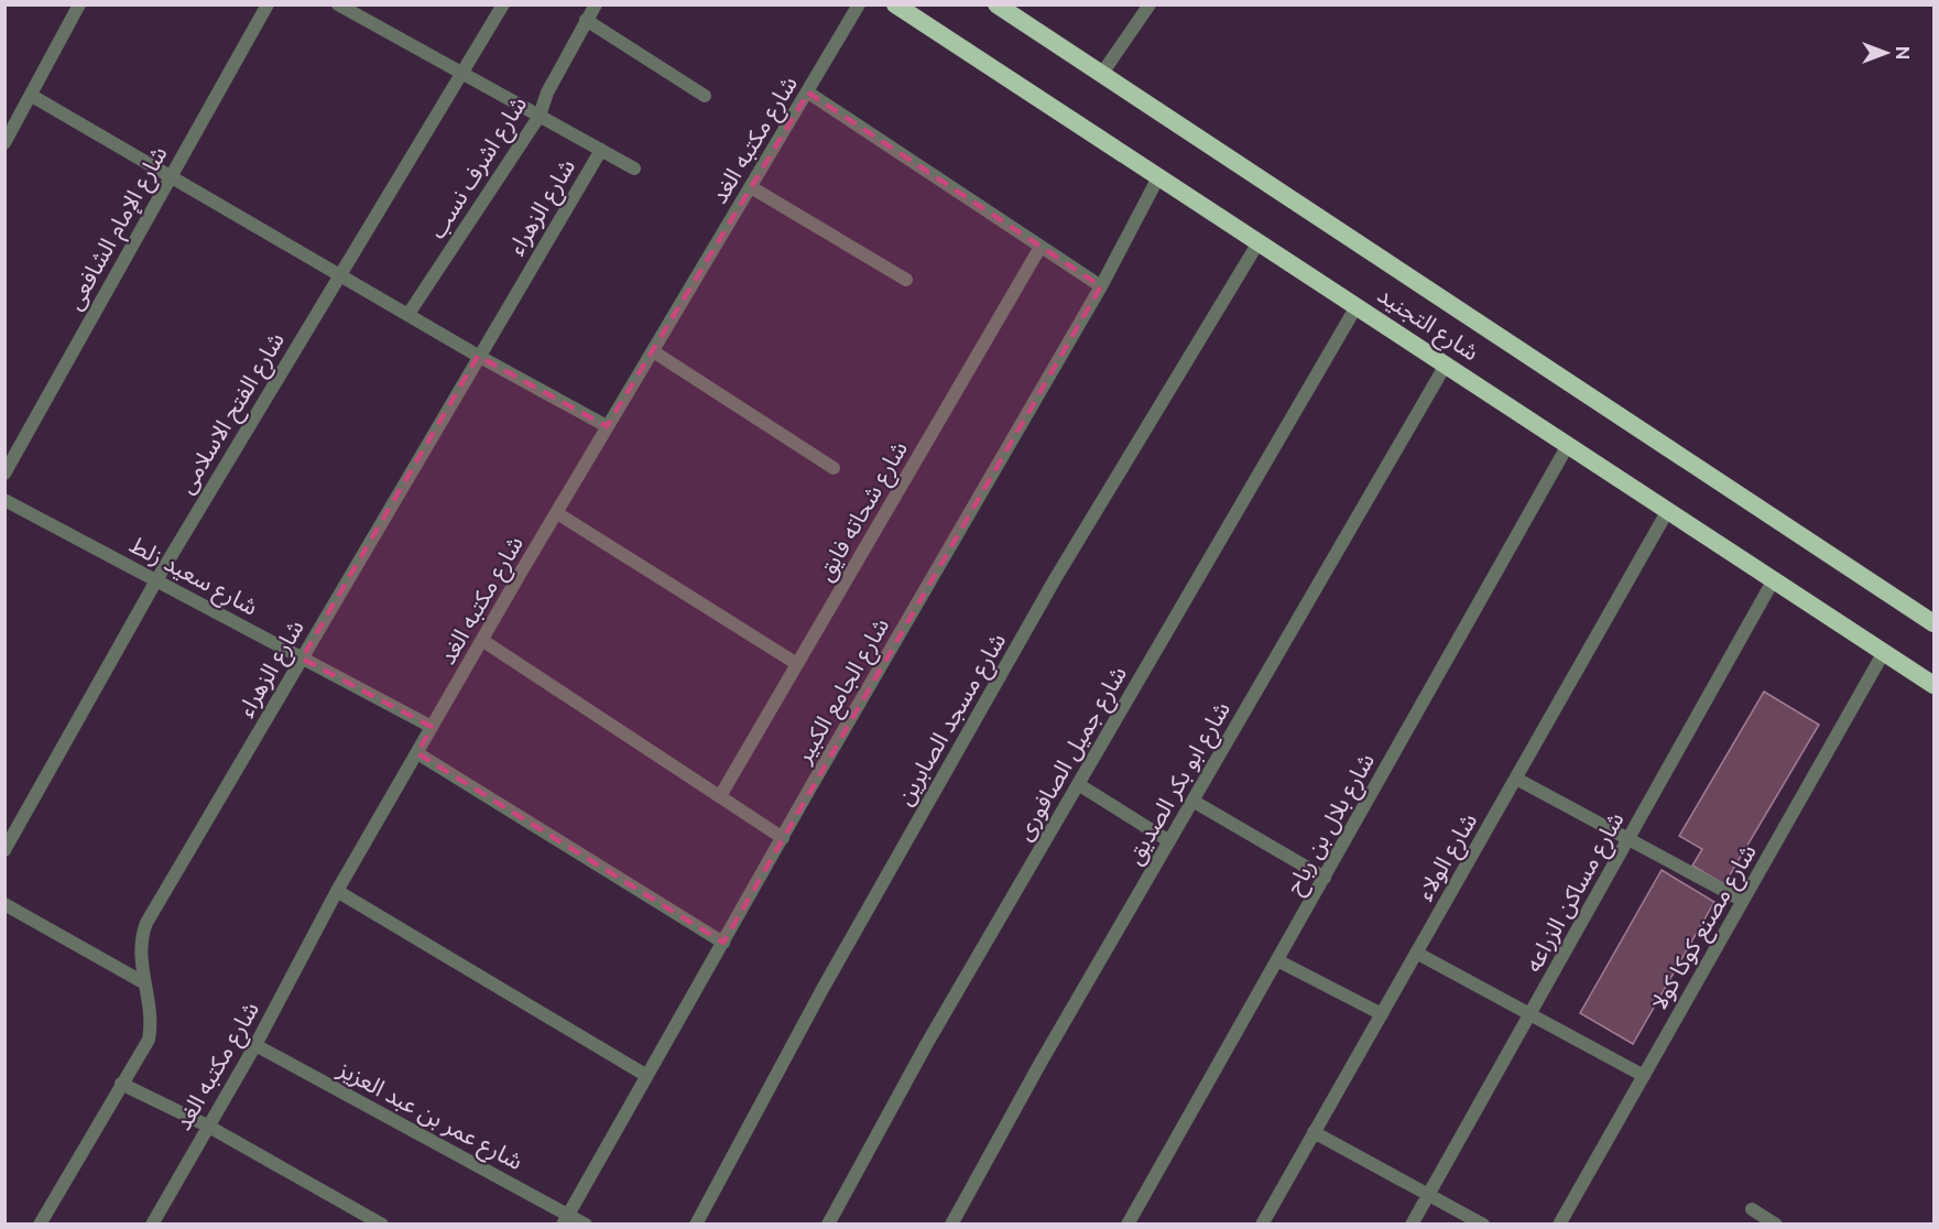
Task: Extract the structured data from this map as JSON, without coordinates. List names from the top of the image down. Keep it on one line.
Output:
{"streets":{"highway":["شارع التجنيد"],"street":["شارع مكتبه الغد","شارع اشرف نسب","شارع الزهراء","شارع الإمام الشافعى","شارع الفتح الاسلامى","شارع شحاته فايق","شارع سعيد زلط","شارع الجامع الكبير","شارع مسجد الصابرين","شارع جميل الصافورى","شارع ابو بكر الصديق","شارع بلال بن رباح","شارع الولاء","شارع مساكن الزراعه","شارع مصنع كوكا كولا","شارع عمر بن عبد العزيز"]},"crossings":[["شارع مكتبه الغد","شارع سعيد زلط"],["شارع مكتبه الغد","شارع عمر بن عبد العزيز"],["شارع الزهراء","شارع سعيد زلط"],["شارع التجنيد","شارع الجامع الكبير"],["شارع التجنيد","شارع مسجد الصابرين"],["شارع التجنيد","شارع جميل الصافورى"],["شارع التجنيد","شارع ابو بكر الصديق"],["شارع التجنيد","شارع بلال بن رباح"],["شارع التجنيد","شارع الولاء"],["شارع التجنيد","شارع مساكن الزراعه"],["شارع التجنيد","شارع مصنع كوكا كولا"],["شارع الفتح الاسلامى","شارع سعيد زلط"],["شارع الجامع الكبير","شارع عمر بن عبد العزيز"]],"north":"right"}
